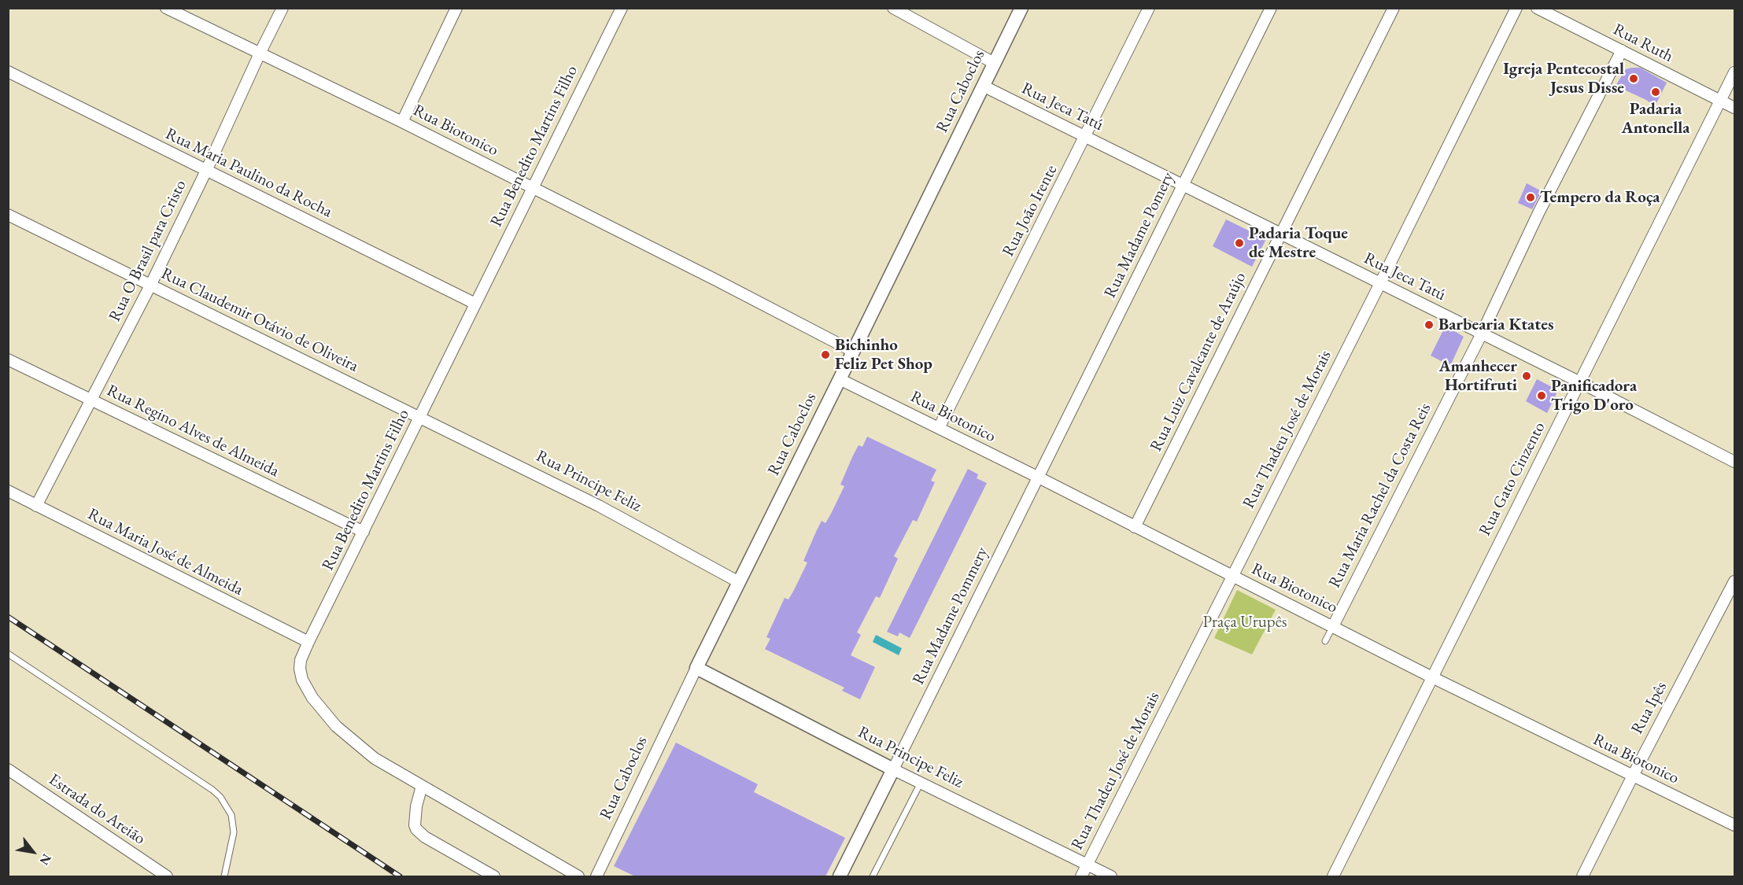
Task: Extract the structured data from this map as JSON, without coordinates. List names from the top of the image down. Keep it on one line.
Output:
{"streets":{"street":["Rua Ruth","Rua Caboclos","Rua Jeca Tatú","Rua Biotonico","Rua Benedito Martins Filho","Rua Maria Paulino da Rocha","Rua João Irente","Rua Madame Pomery","Rua O Brasil para Cristo","Rua Claudemir Otávio de Oliveira","Rua Luiz Cavalcante de Araújo","Rua Thadeu José de Morais","Rua Regino Alves de Almeida","Rua Gato Cinzento","Rua Principe Feliz","Rua Maria Rachel da Costa Reis","Rua Maria José de Almeida","Rua Madame Pommery","Rua Ipês","Estrada do Areião"]},"crossings":[["Rua Ruth","Rua Gato Cinzento"],["Rua Ruth","Rua Maria Rachel da Costa Reis"],["Rua Caboclos","Rua Jeca Tatú"],["Rua Caboclos","Rua Biotonico"],["Rua Caboclos","Rua Principe Feliz"],["Rua Jeca Tatú","Rua João Irente"],["Rua Jeca Tatú","Rua Madame Pomery"],["Rua Jeca Tatú","Rua Luiz Cavalcante de Araújo"],["Rua Jeca Tatú","Rua Thadeu José de Morais"],["Rua Jeca Tatú","Rua Gato Cinzento"],["Rua Jeca Tatú","Rua Maria Rachel da Costa Reis"],["Rua Biotonico","Rua Benedito Martins Filho"],["Rua Biotonico","Rua João Irente"],["Rua Biotonico","Rua Madame Pomery"],["Rua Biotonico","Rua O Brasil para Cristo"],["Rua Biotonico","Rua Luiz Cavalcante de Araújo"],["Rua Biotonico","Rua Thadeu José de Morais"],["Rua Biotonico","Rua Gato Cinzento"],["Rua Biotonico","Rua Maria Rachel da Costa Reis"],["Rua Biotonico","Rua Madame Pommery"],["Rua Biotonico","Rua Ipês"],["Rua Benedito Martins Filho","Rua Maria Paulino da Rocha"],["Rua Benedito Martins Filho","Rua Claudemir Otávio de Oliveira"],["Rua Benedito Martins Filho","Rua Regino Alves de Almeida"],["Rua Benedito Martins Filho","Rua Principe Feliz"],["Rua Benedito Martins Filho","Rua Maria José de Almeida"],["Rua Maria Paulino da Rocha","Rua O Brasil para Cristo"],["Rua Madame Pomery","Rua Madame Pommery"],["Rua O Brasil para Cristo","Rua Claudemir Otávio de Oliveira"],["Rua O Brasil para Cristo","Rua Regino Alves de Almeida"],["Rua O Brasil para Cristo","Rua Maria José de Almeida"],["Rua Claudemir Otávio de Oliveira","Rua Principe Feliz"],["Rua Thadeu José de Morais","Rua Principe Feliz"],["Rua Principe Feliz","Rua Madame Pommery"]],"parks":["Praça Urupês"],"places":["Igreja Pentecostal Jesus Disse","Padaria Antonella","Tempero da Roça","Padaria Toque de Mestre","Barbearia Ktates","Bichinho Feliz Pet Shop","Amanhecer Hortifruti","Panificadora Trigo D'oro"],"north":"bottom right"}
